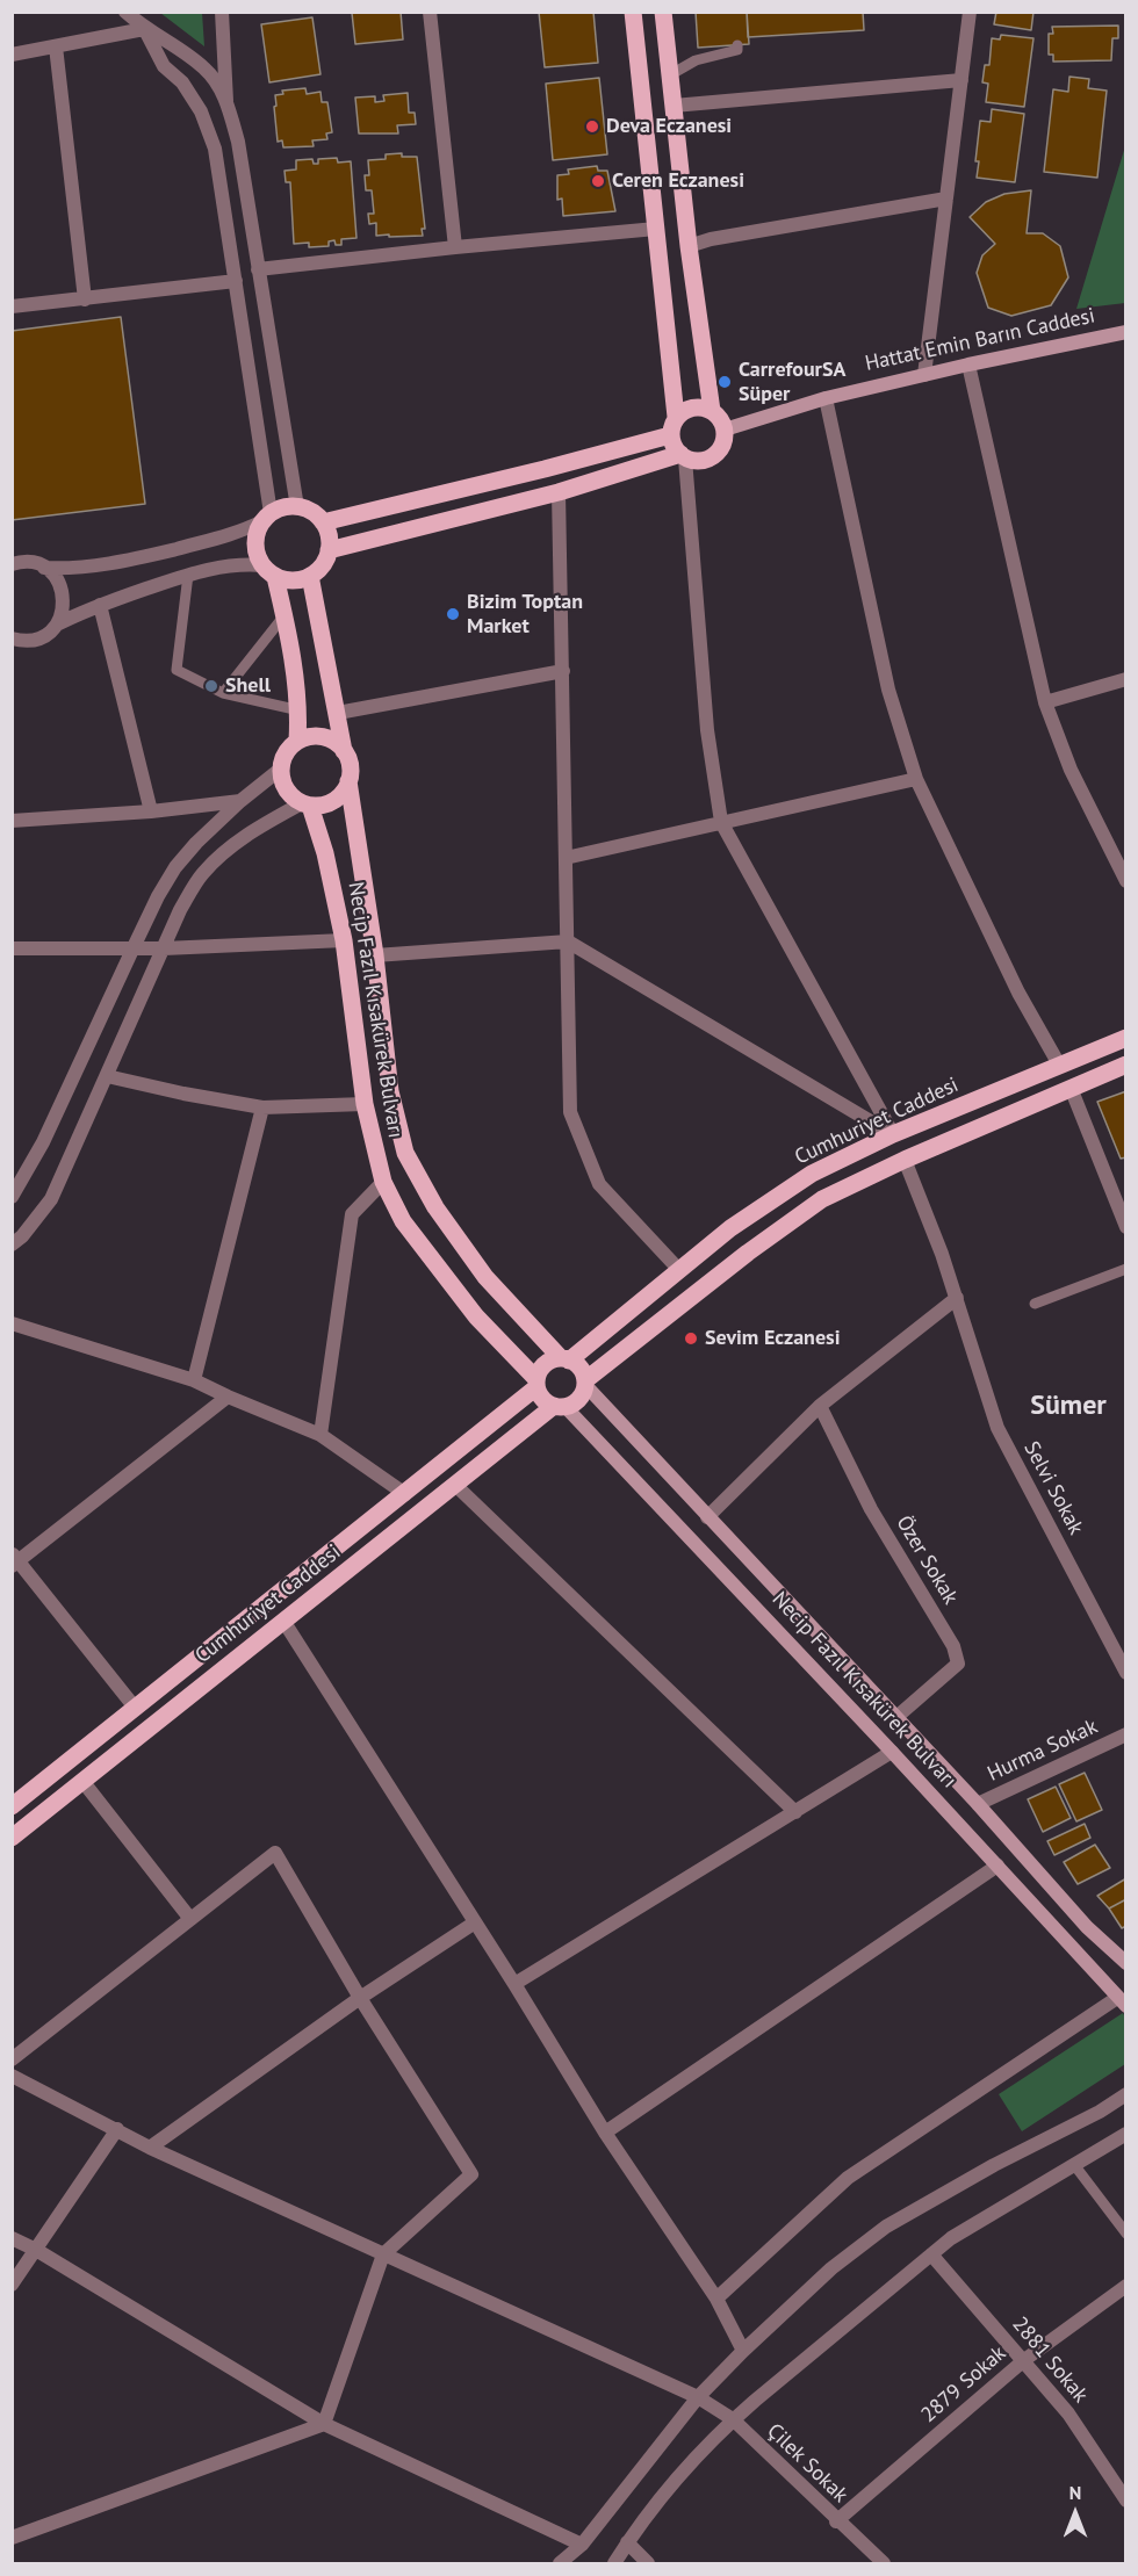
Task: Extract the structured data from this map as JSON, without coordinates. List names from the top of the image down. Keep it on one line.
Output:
{"streets":{"main road":["Hattat Emin Barın Caddesi","Necip Fazıl Kısakürek Bulvarı","Cumhuriyet Caddesi"],"street":["Selvi Sokak","Özer Sokak","Hurma Sokak","2881 Sokak","2879 Sokak","Çilek Sokak"]},"crossings":[["Necip Fazıl Kısakürek Bulvarı","Cumhuriyet Caddesi"],["Necip Fazıl Kısakürek Bulvarı","Özer Sokak"],["Necip Fazıl Kısakürek Bulvarı","Hurma Sokak"],["2881 Sokak","2879 Sokak"],["2879 Sokak","Çilek Sokak"]],"districts":["Sümer"],"places":["Deva Eczanesi","Ceren Eczanesi","CarrefourSA Süper","Bizim Toptan Market","Shell","Sevim Eczanesi"],"north":"top"}
